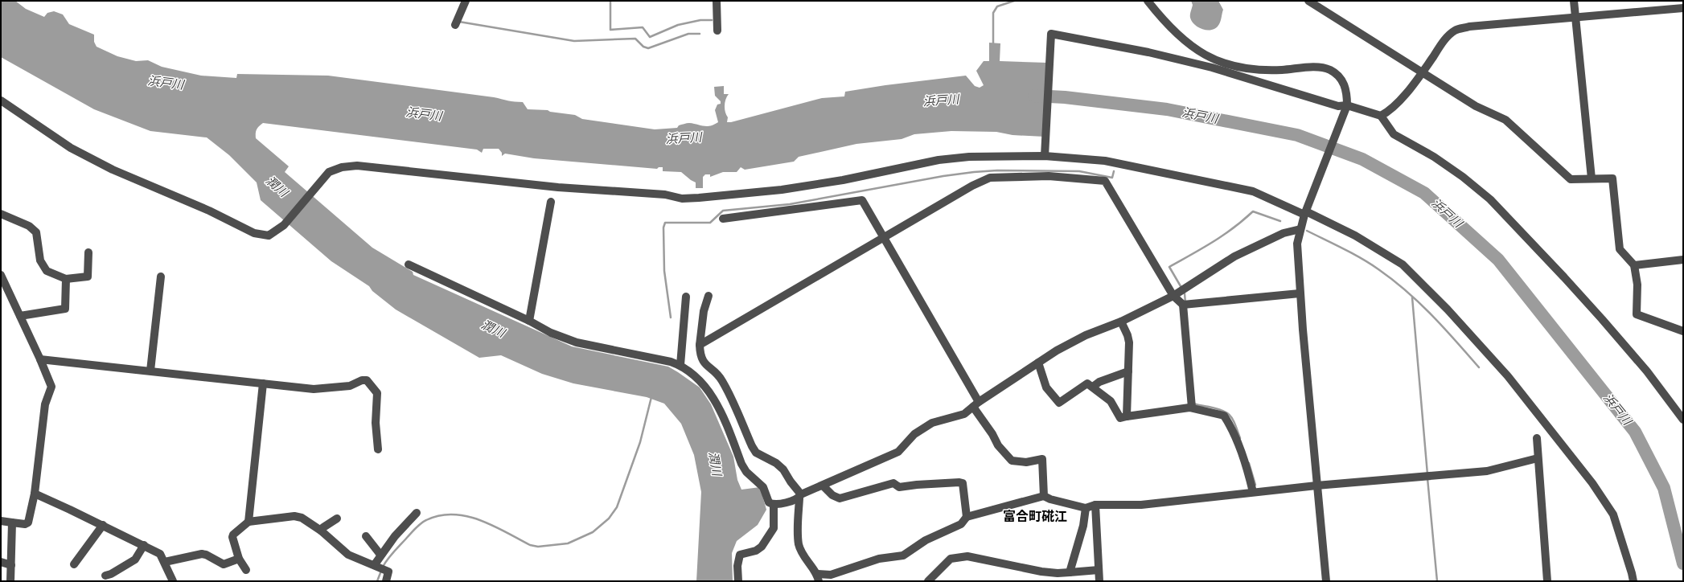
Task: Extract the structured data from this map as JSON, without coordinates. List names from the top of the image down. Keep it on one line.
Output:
{"districts":["富合町硴江"],"water":["浜戸川","潤川"]}
